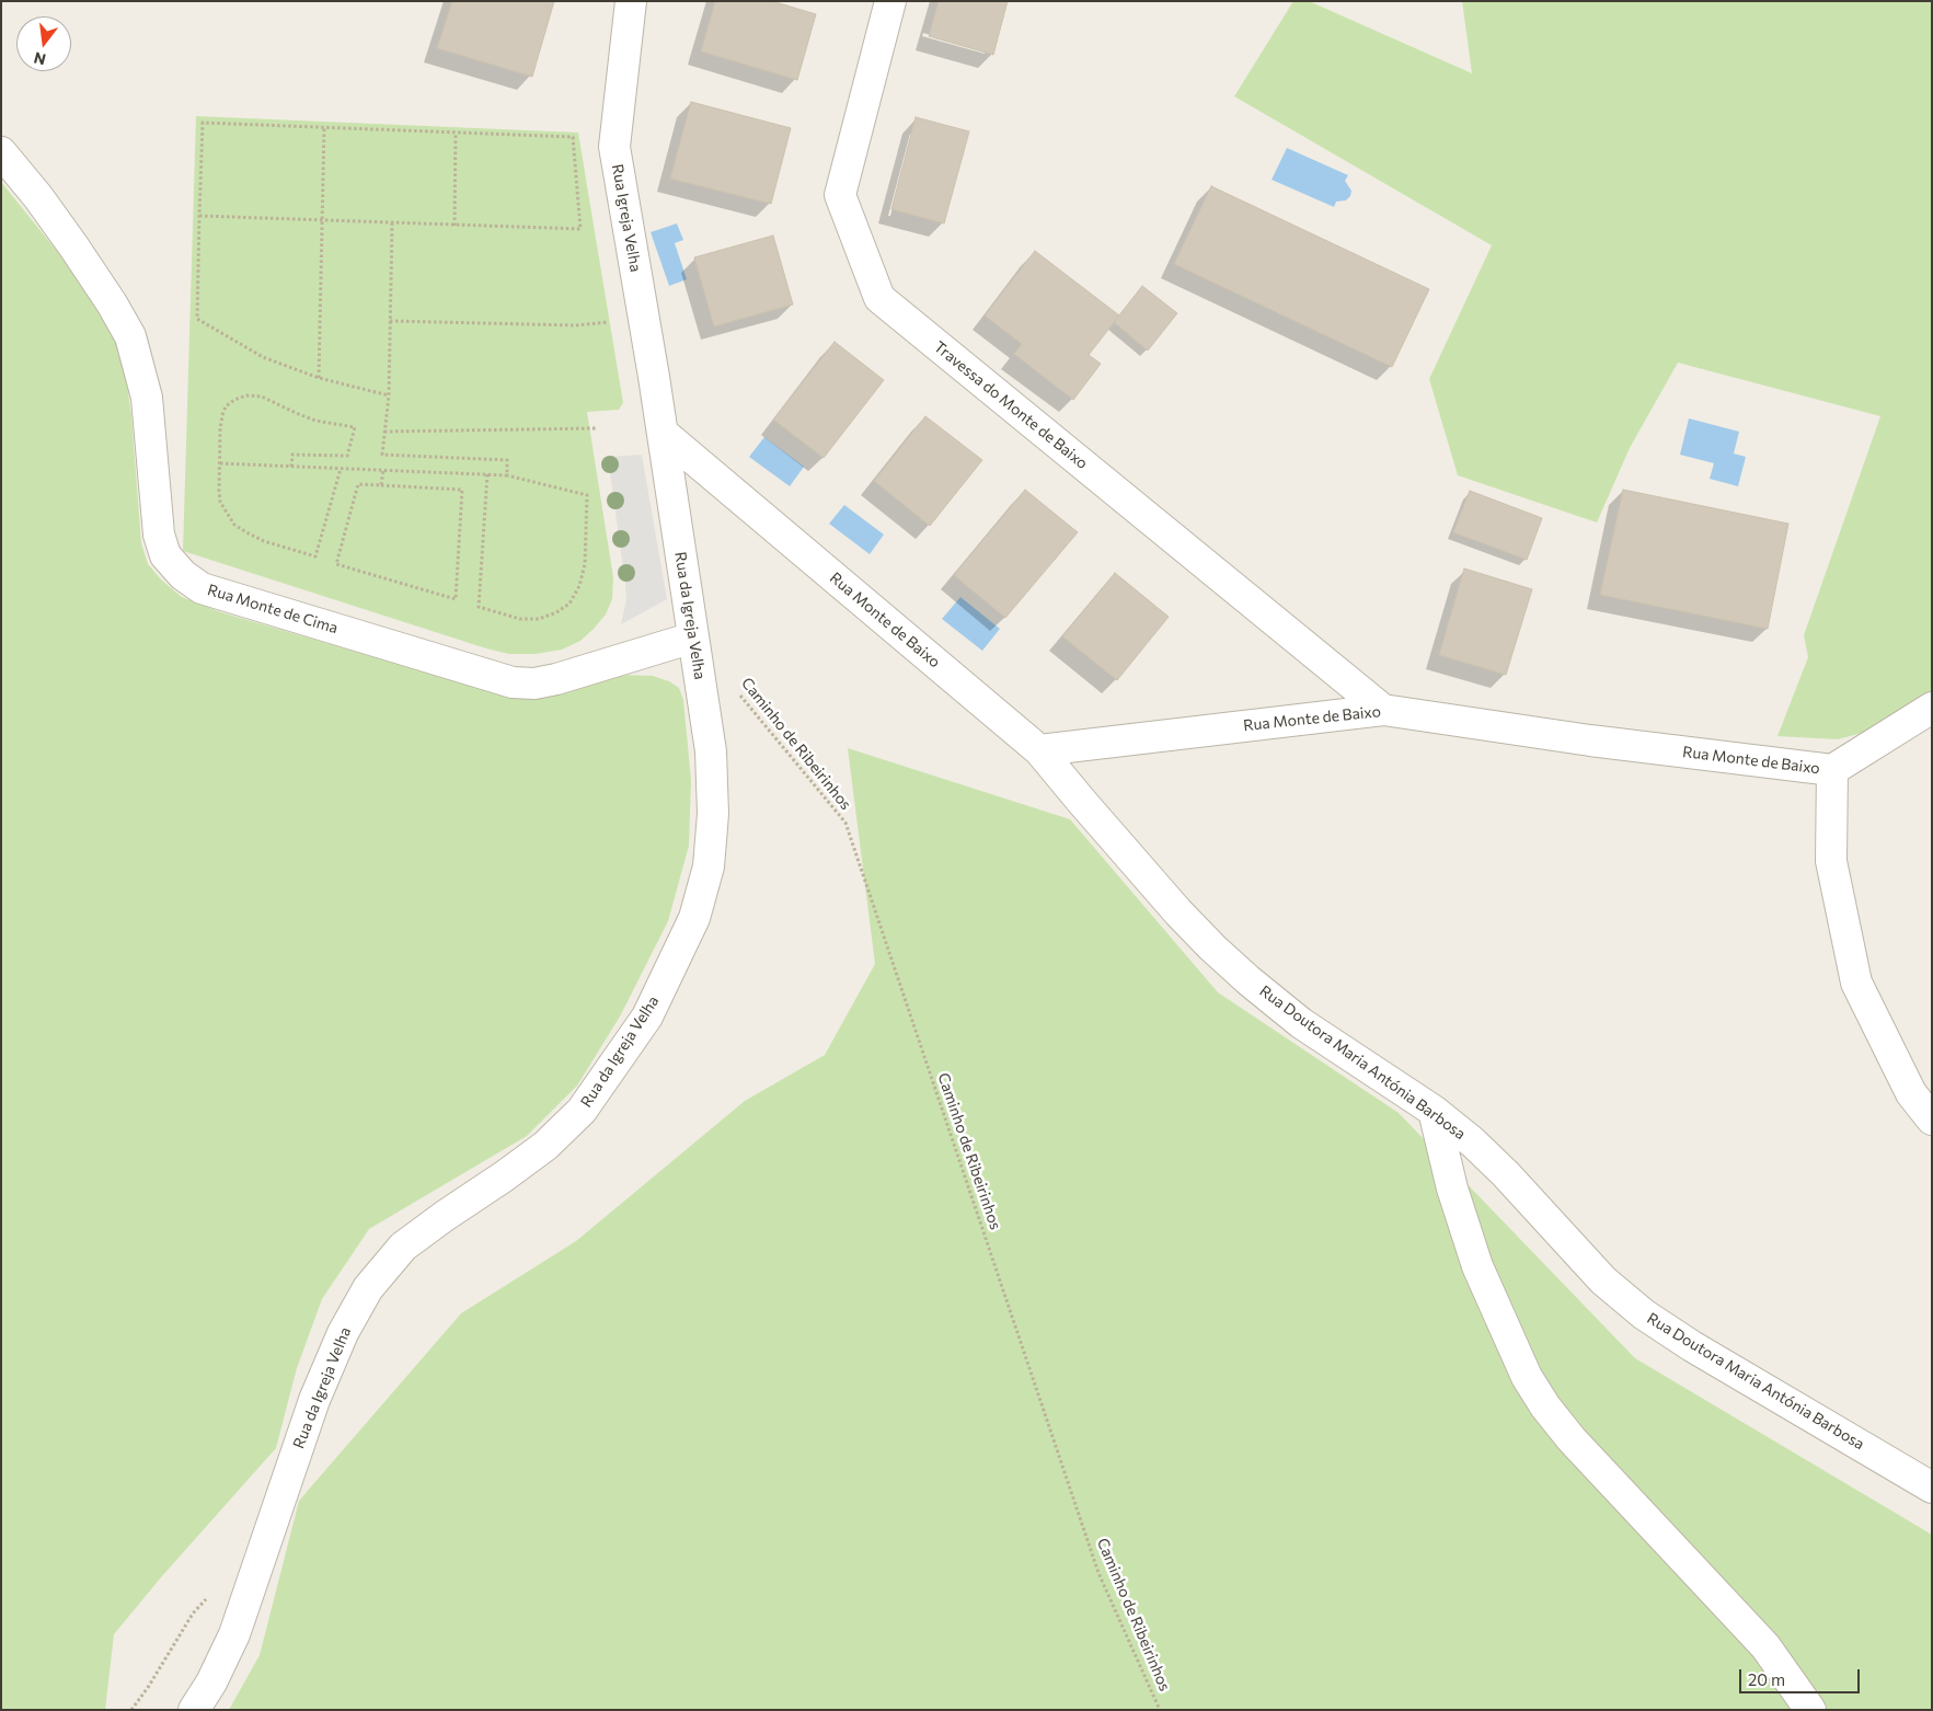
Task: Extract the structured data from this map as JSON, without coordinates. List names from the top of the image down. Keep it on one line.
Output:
{"streets":{"street":["Rua Igreja Velha","Travessa do Monte de Baixo","Rua Monte de Cima","Rua da Igreja Velha","Rua Monte de Baixo","Rua Doutora Maria Antónia Barbosa"],"path":["Caminho de Ribeirinhos"]},"crossings":[["Rua Igreja Velha","Rua da Igreja Velha"],["Rua Igreja Velha","Rua Monte de Baixo"],["Travessa do Monte de Baixo","Rua Monte de Baixo"],["Rua Monte de Cima","Rua da Igreja Velha"],["Rua da Igreja Velha","Rua Monte de Baixo"],["Rua Monte de Baixo","Rua Doutora Maria Antónia Barbosa"]],"scale_bar":"20 m","north":"bottom"}
